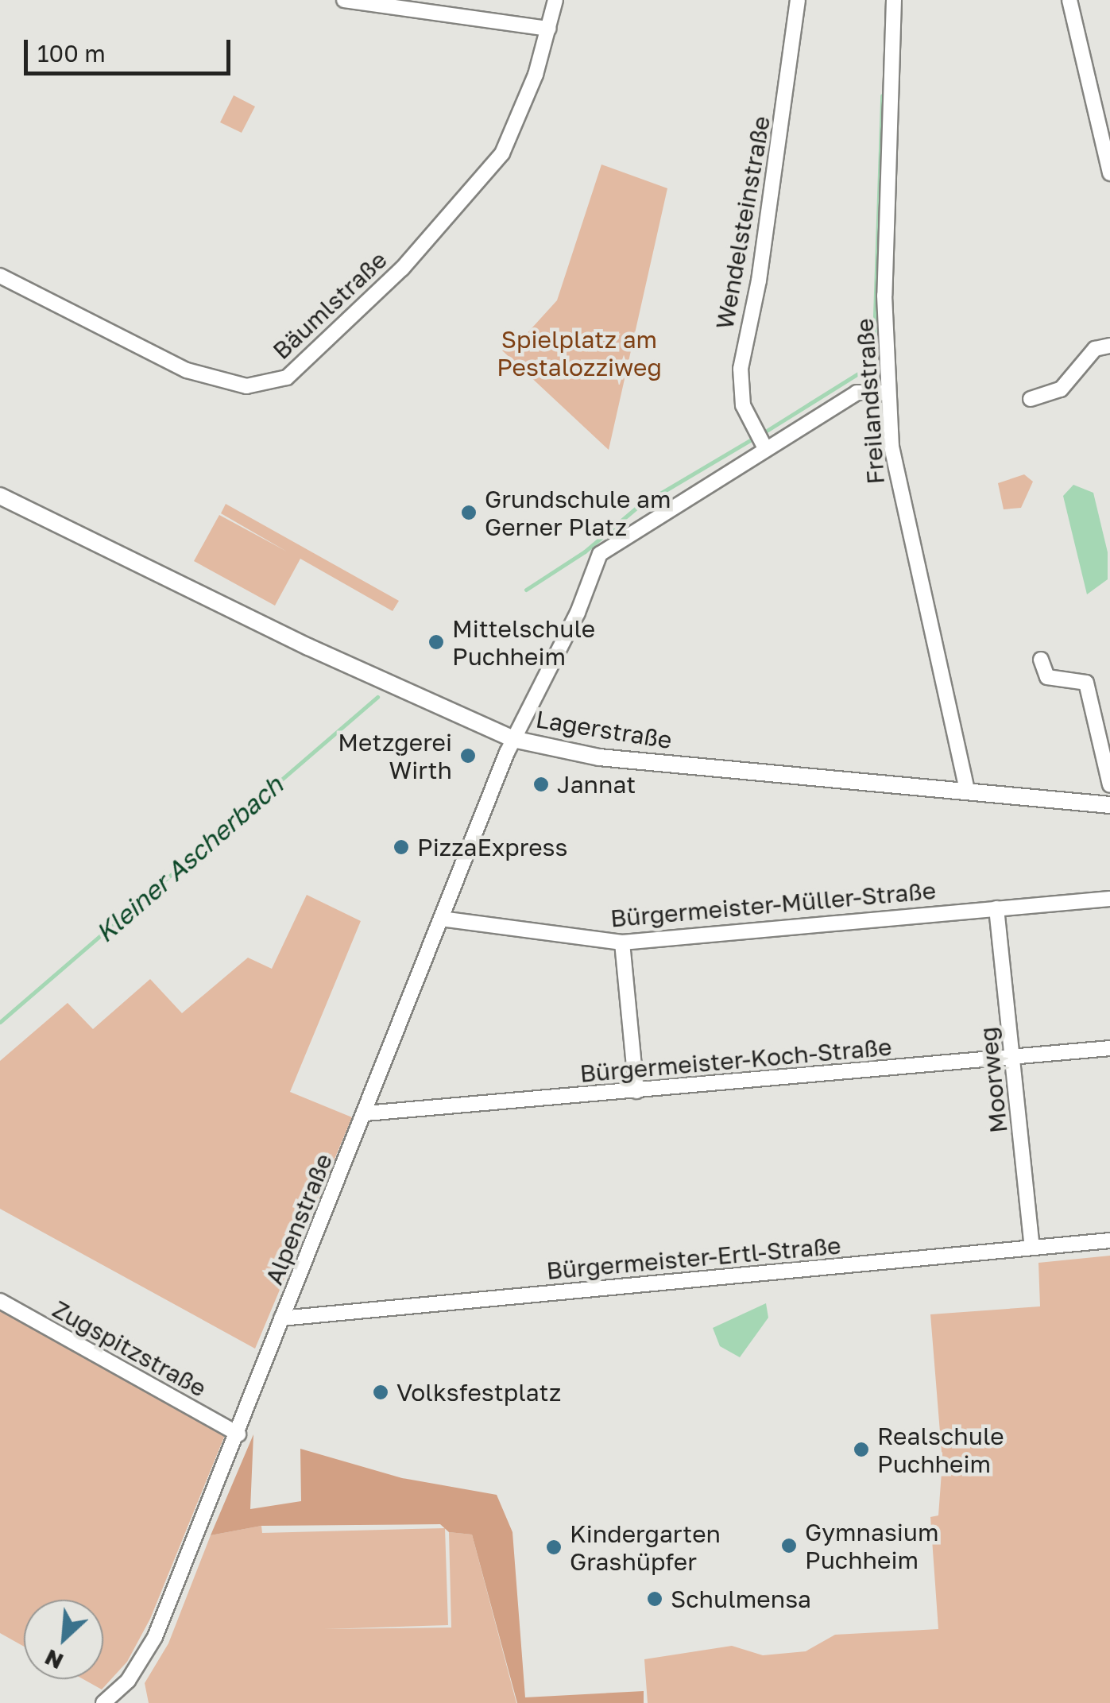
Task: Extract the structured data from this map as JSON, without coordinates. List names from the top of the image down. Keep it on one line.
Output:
{"streets":{"street":["Wendelsteinstraße","Bäumlstraße","Freilandstraße","Lagerstraße","Bürgermeister-Müller-Straße","Bürgermeister-Koch-Straße","Moorweg","Alpenstraße","Bürgermeister-Ertl-Straße","Zugspitzstraße"]},"crossings":[["Wendelsteinstraße","Alpenstraße"],["Freilandstraße","Lagerstraße"],["Freilandstraße","Alpenstraße"],["Lagerstraße","Alpenstraße"],["Bürgermeister-Müller-Straße","Moorweg"],["Bürgermeister-Müller-Straße","Alpenstraße"],["Bürgermeister-Koch-Straße","Moorweg"],["Bürgermeister-Koch-Straße","Alpenstraße"],["Moorweg","Bürgermeister-Ertl-Straße"],["Alpenstraße","Bürgermeister-Ertl-Straße"],["Alpenstraße","Zugspitzstraße"]],"water":["Kleiner Ascherbach"],"parks":["Spielplatz am Pestalozziweg"],"places":["Grundschule am Gerner Platz","Mittelschule Puchheim","Metzgerei Wirth","Jannat","PizzaExpress","Volksfestplatz","Realschule Puchheim","Gymnasium Puchheim","Kindergarten Grashüpfer","Schulmensa"],"scale_bar":"100 m","north":"bottom left"}
